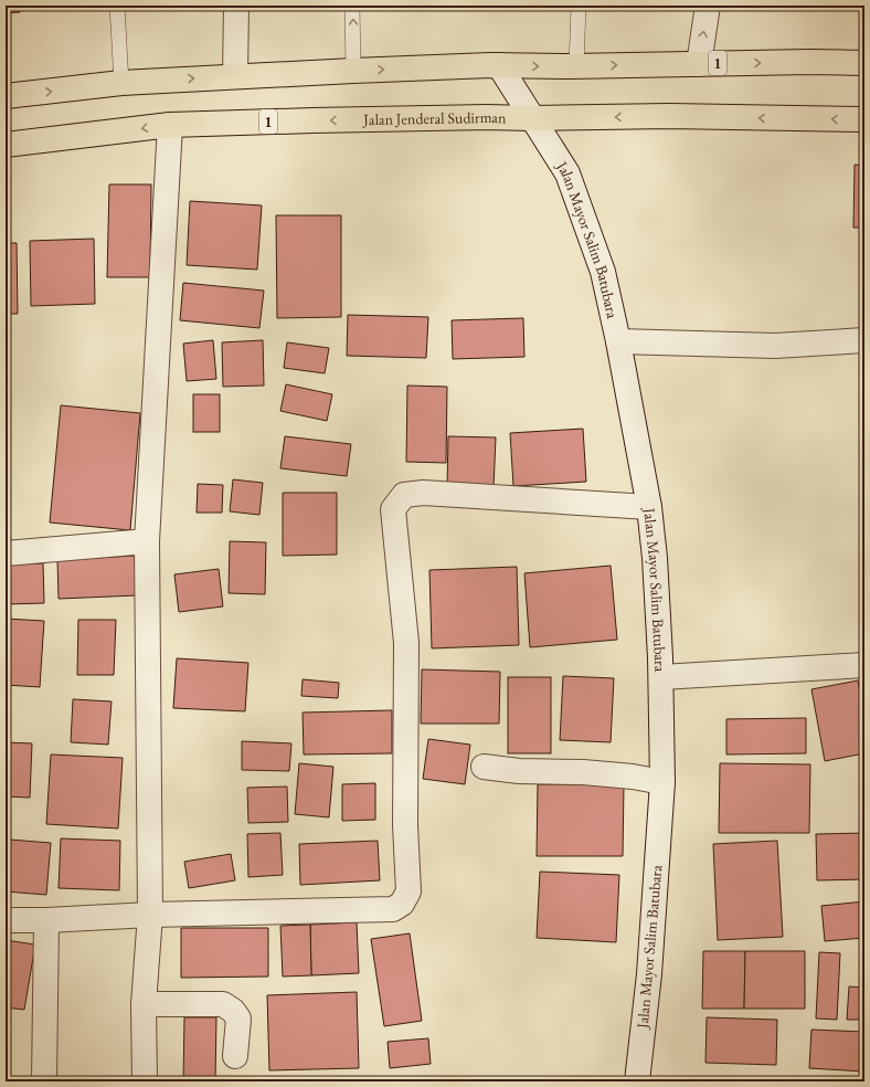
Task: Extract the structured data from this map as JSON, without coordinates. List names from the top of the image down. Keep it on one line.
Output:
{"streets":{"highway":["1","Jalan Jenderal Sudirman"],"street":["Jalan Mayor Salim Batubara"]},"crossings":[["1","Jalan Mayor Salim Batubara"],["Jalan Jenderal Sudirman","Jalan Mayor Salim Batubara"]]}
